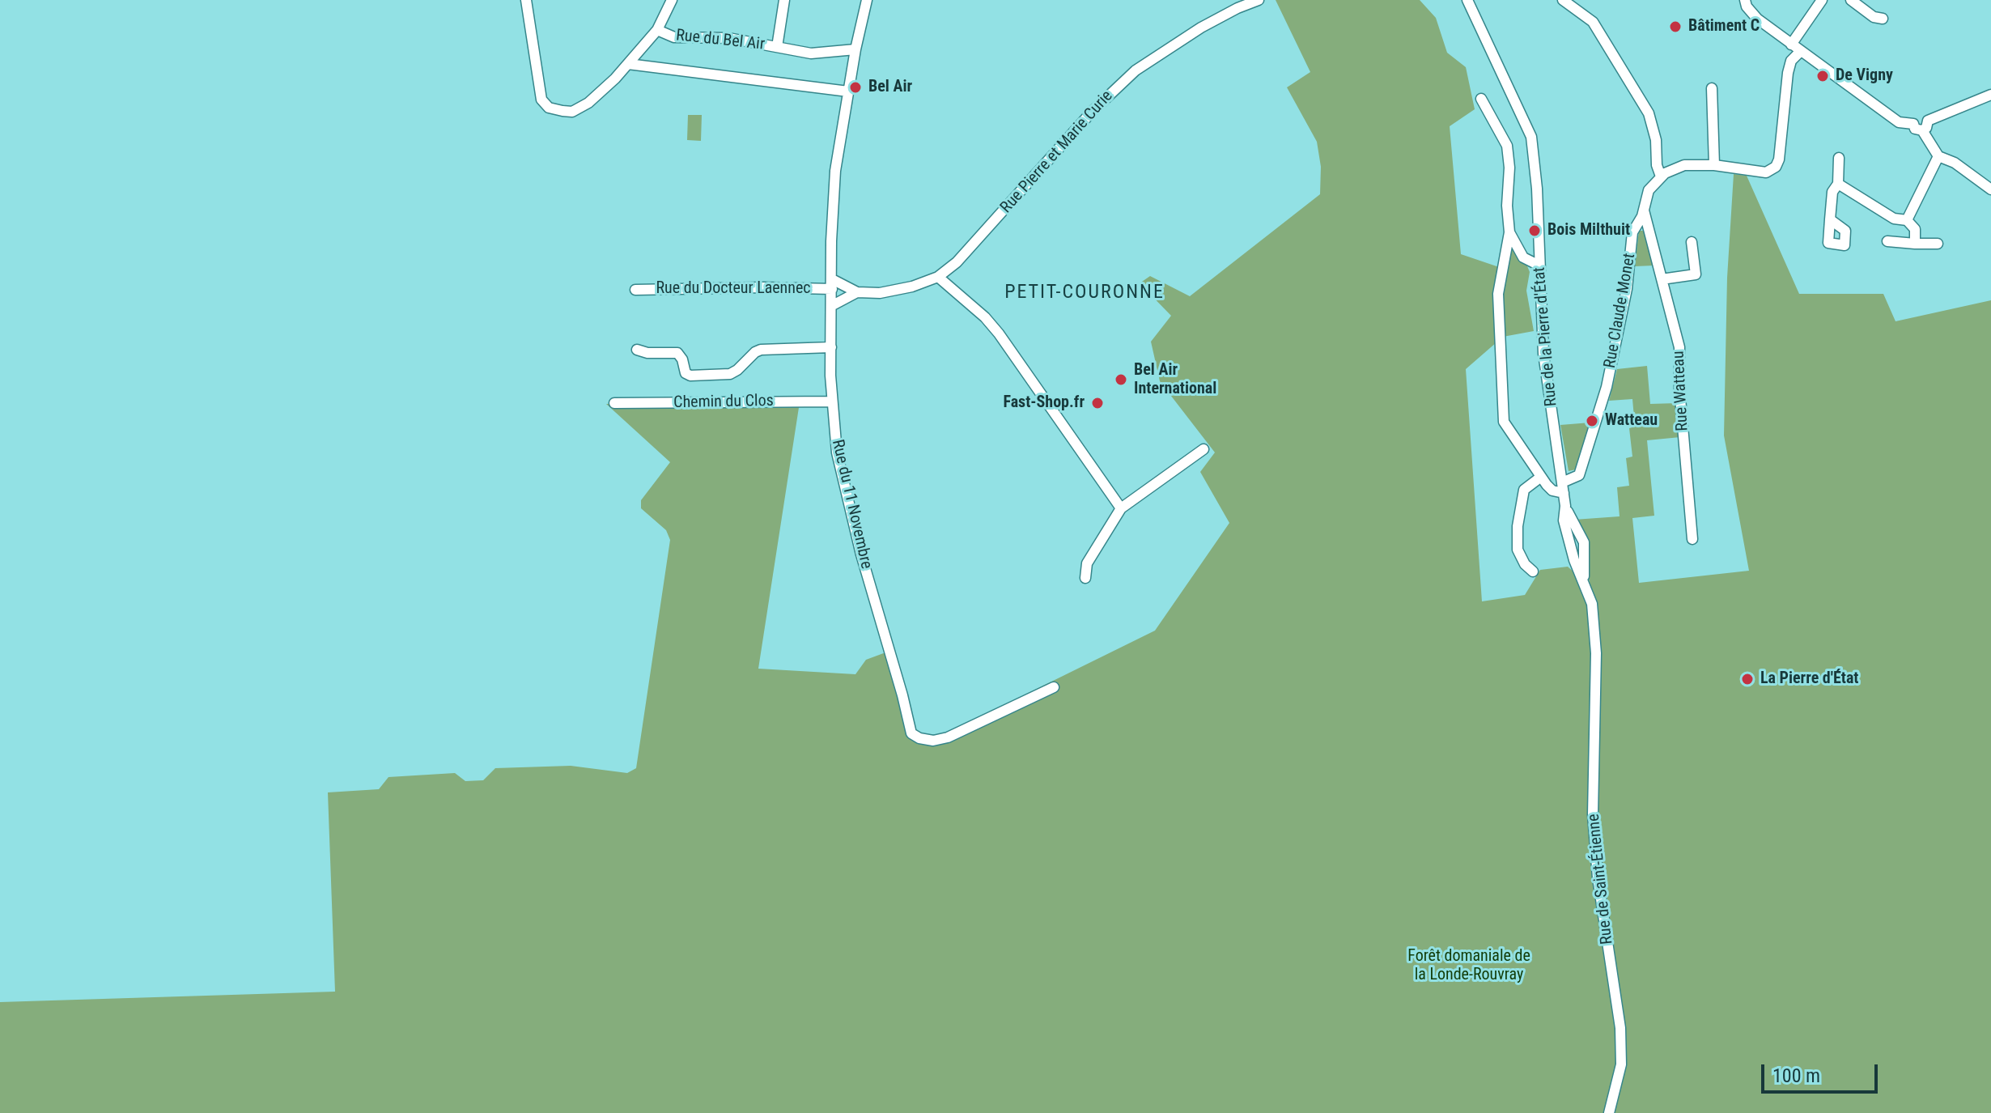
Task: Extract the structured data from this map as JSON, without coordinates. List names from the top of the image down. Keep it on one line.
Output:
{"streets":{"street":["Rue du Bel Air","Rue Pierre et Marie Curie","Rue du Docteur Laennec","Rue Claude Monet","Rue de la Pierre d'État","Rue Watteau","Chemin du Clos","Rue du 11 Novembre","Rue de Saint-Étienne"]},"crossings":[["Rue du Bel Air","Rue du 11 Novembre"],["Rue Pierre et Marie Curie","Rue du Docteur Laennec"],["Rue Pierre et Marie Curie","Rue du 11 Novembre"],["Rue du Docteur Laennec","Rue du 11 Novembre"],["Rue Claude Monet","Rue de la Pierre d'État"],["Rue Claude Monet","Rue Watteau"],["Rue de la Pierre d'État","Rue de Saint-Étienne"],["Chemin du Clos","Rue du 11 Novembre"]],"districts":["PETIT-COURONNE"],"parks":["Forêt domaniale de la Londe-Rouvray"],"places":["Bâtiment C","De Vigny","Bel Air","Bois Milthuit","Bel Air International","Fast-Shop.fr","Watteau","La Pierre d'État"],"scale_bar":"100 m"}
